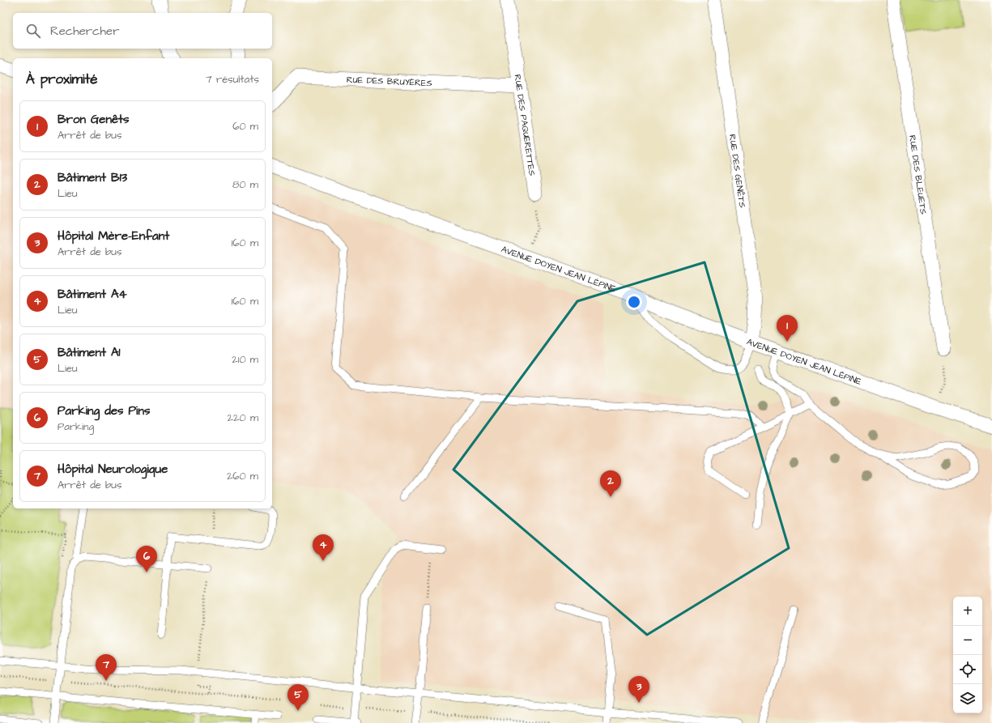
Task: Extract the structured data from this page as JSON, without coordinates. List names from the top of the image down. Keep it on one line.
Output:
{"streets":{"street":["RUE DES BRUYÈRES","RUE DES PAQUERETTES","RUE DES GENÊTS","RUE DES BLEUETS","AVENUE DOYEN JEAN LÉPINE"]},"crossings":[["RUE DES BRUYÈRES","RUE DES PAQUERETTES"],["RUE DES GENÊTS","AVENUE DOYEN JEAN LÉPINE"]],"page":{"search":"Rechercher","heading":["À proximité","7 résultats"],"list":[{"mark":"1","name":"Bron Genêts","note":"Arrêt de bus","value":"60 m"},{"mark":"2","name":"Bâtiment B13","note":"Lieu","value":"80 m"},{"mark":"3","name":"Hôpital Mère-Enfant","note":"Arrêt de bus","value":"160 m"},{"mark":"4","name":"Bâtiment A4","note":"Lieu","value":"160 m"},{"mark":"5","name":"Bâtiment A1","note":"Lieu","value":"210 m"},{"mark":"6","name":"Parking des Pins","note":"Parking","value":"220 m"},{"mark":"7","name":"Hôpital Neurologique","note":"Arrêt de bus","value":"260 m"}],"pins":["1","2","4","6","7","3","5"],"map_buttons":["+","−"]}}
